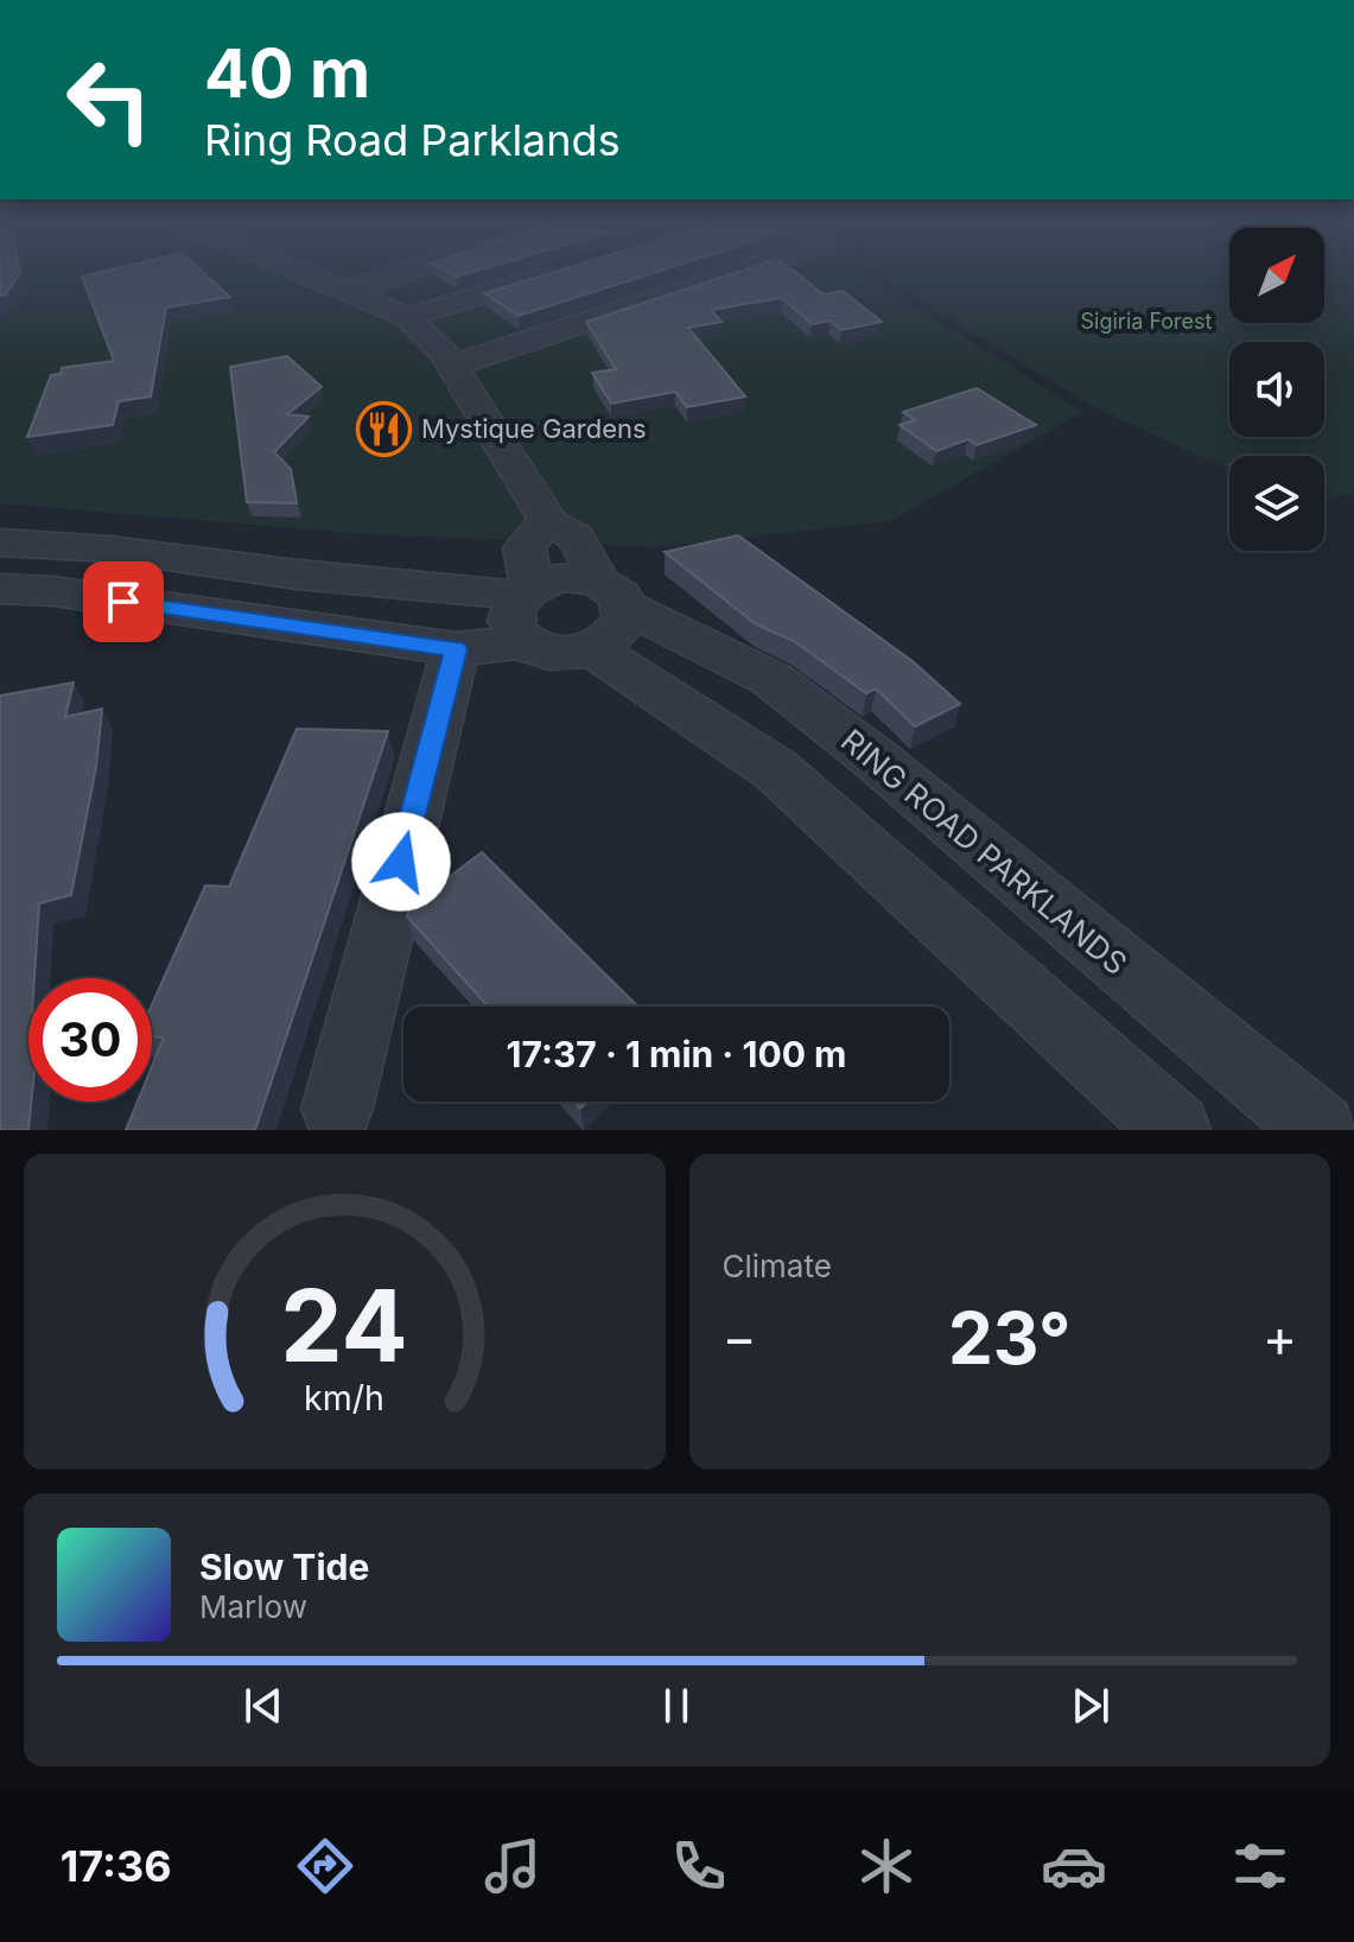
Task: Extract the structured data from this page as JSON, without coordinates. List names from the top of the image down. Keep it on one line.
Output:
{"streets":{"street":["RING ROAD PARKLANDS"]},"parks":["Sigiria Forest"],"places":{"restaurant":["Mystique Gardens"]},"north":"top right","page":{"turn":["40 m","Ring Road Parklands"],"limit":"30","trip":"17:37 · 1 min · 100 m","tile":"Climate","heat":["−","23°","+"],"song":["Slow Tide","Marlow"],"tabs":"17:36","gauge":["24","km/h"]}}
